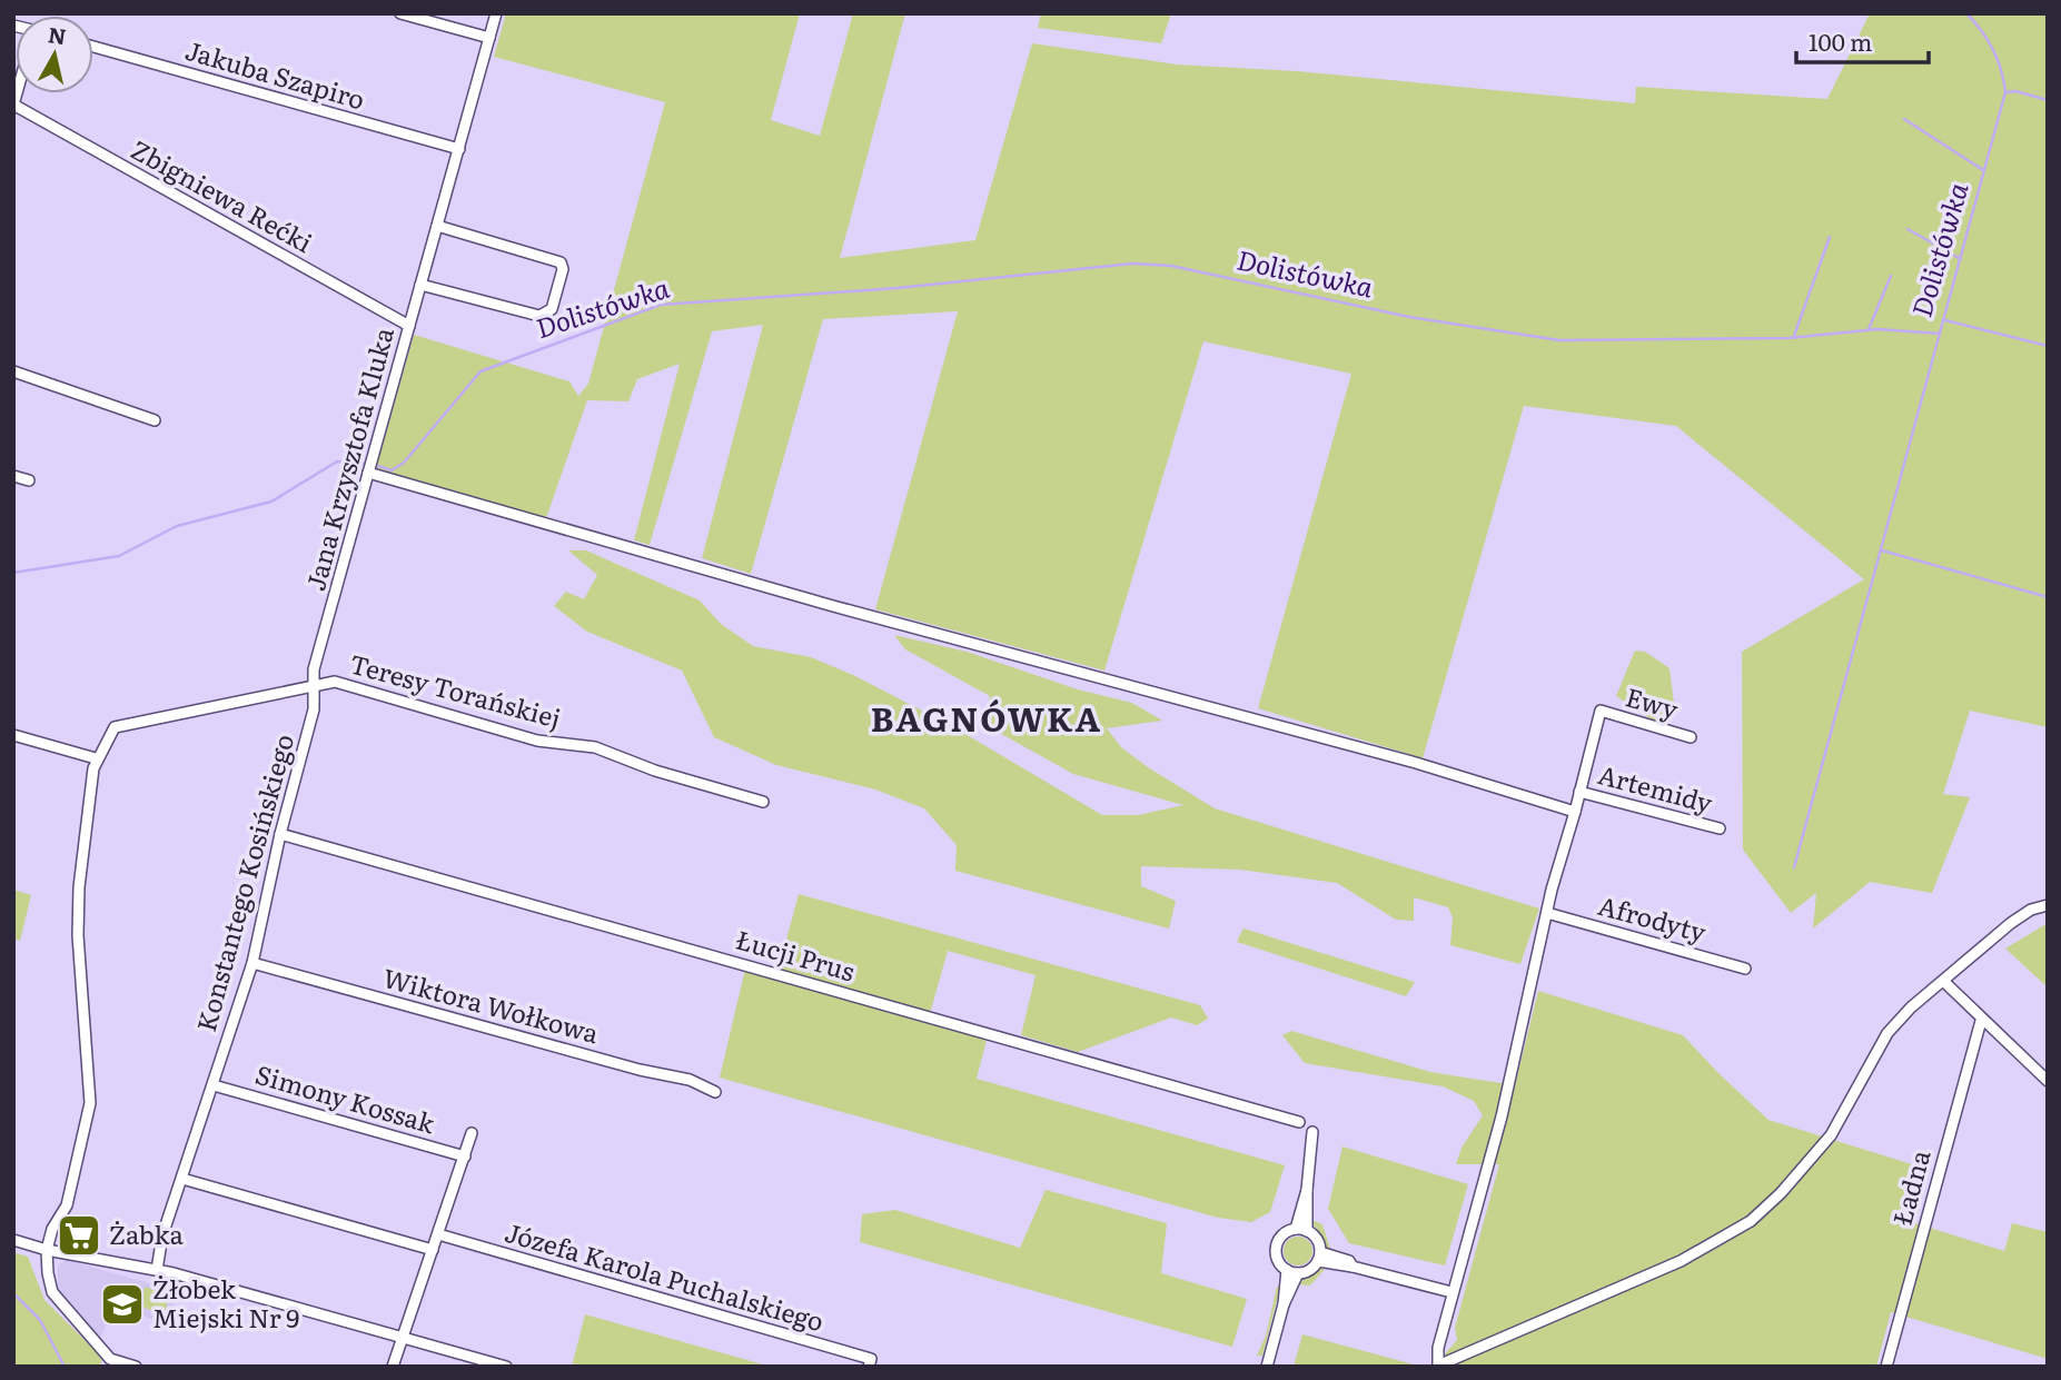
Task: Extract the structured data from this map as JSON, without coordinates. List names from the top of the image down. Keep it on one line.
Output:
{"streets":{"street":["Jakuba Szapiro","Zbigniewa Rećki","Jana Krzysztofa Kluka","Teresy Torańskiej","Ewy","Artemidy","Konstantego Kosińskiego","Afrodyty","Łucji Prus","Wiktora Wołkowa","Simony Kossak","Ładna","Józefa Karola Puchalskiego"]},"crossings":[["Jakuba Szapiro","Jana Krzysztofa Kluka"],["Zbigniewa Rećki","Jana Krzysztofa Kluka"],["Jana Krzysztofa Kluka","Teresy Torańskiej"],["Jana Krzysztofa Kluka","Konstantego Kosińskiego"],["Teresy Torańskiej","Konstantego Kosińskiego"],["Ewy","Artemidy"],["Konstantego Kosińskiego","Łucji Prus"],["Konstantego Kosińskiego","Wiktora Wołkowa"],["Konstantego Kosińskiego","Simony Kossak"]],"districts":["BAGNÓWKA"],"water":["Dolistówka"],"places":{"supermarket":["Żabka"],"school or university":["Żłobek Miejski Nr 9"]},"scale_bar":"100 m","north":"top"}
